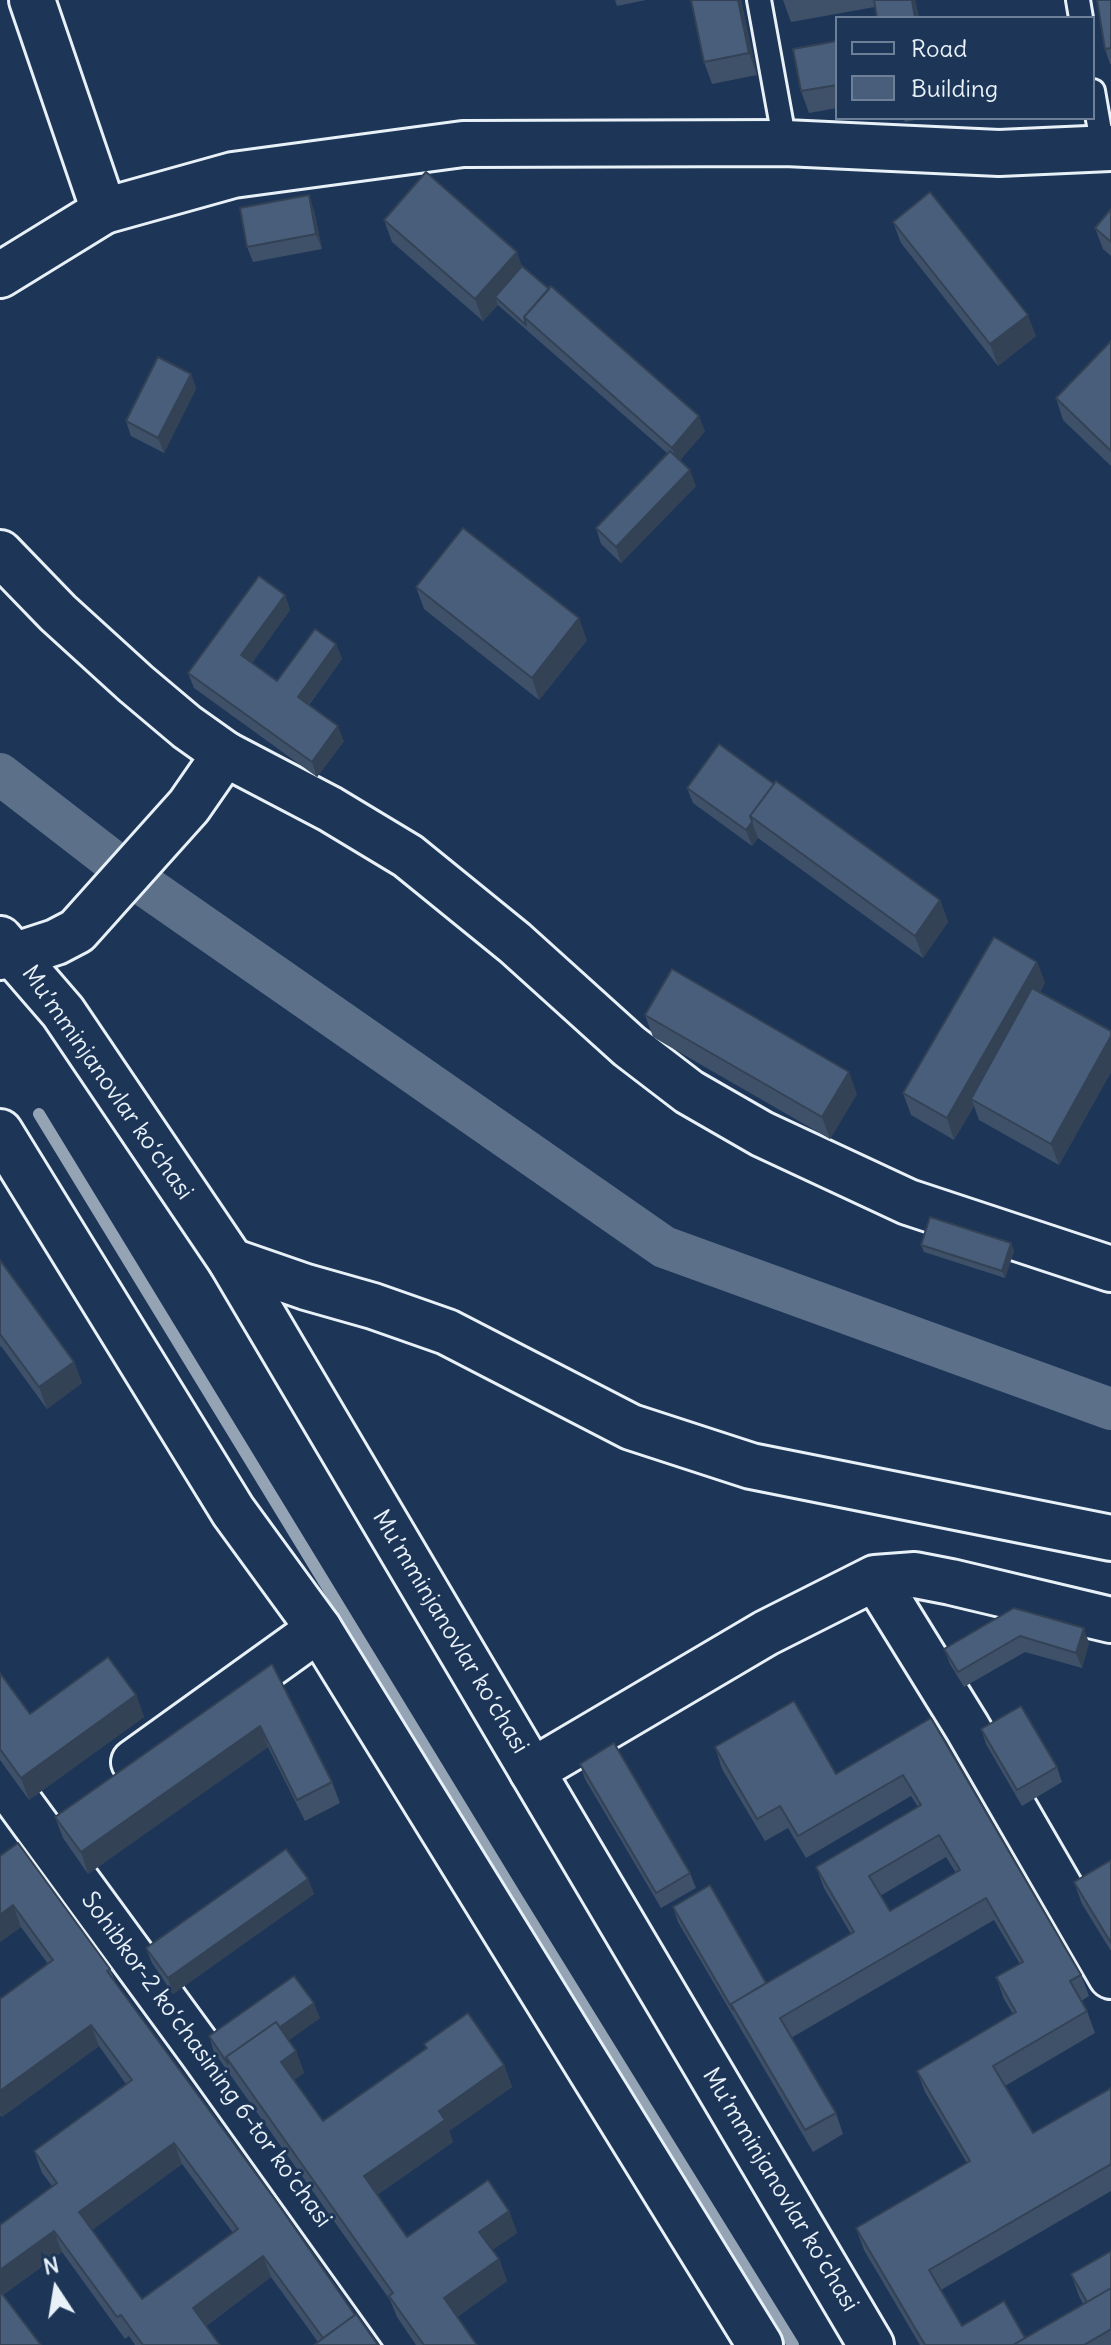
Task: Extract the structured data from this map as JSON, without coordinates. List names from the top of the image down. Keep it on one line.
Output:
{"streets":{"street":["Mu’mminjanovlar ko‘chasi","Sohibkor-2 ko‘chasining 6-tor ko‘chasi"]},"legend":["Road","Building"],"north":"top"}
